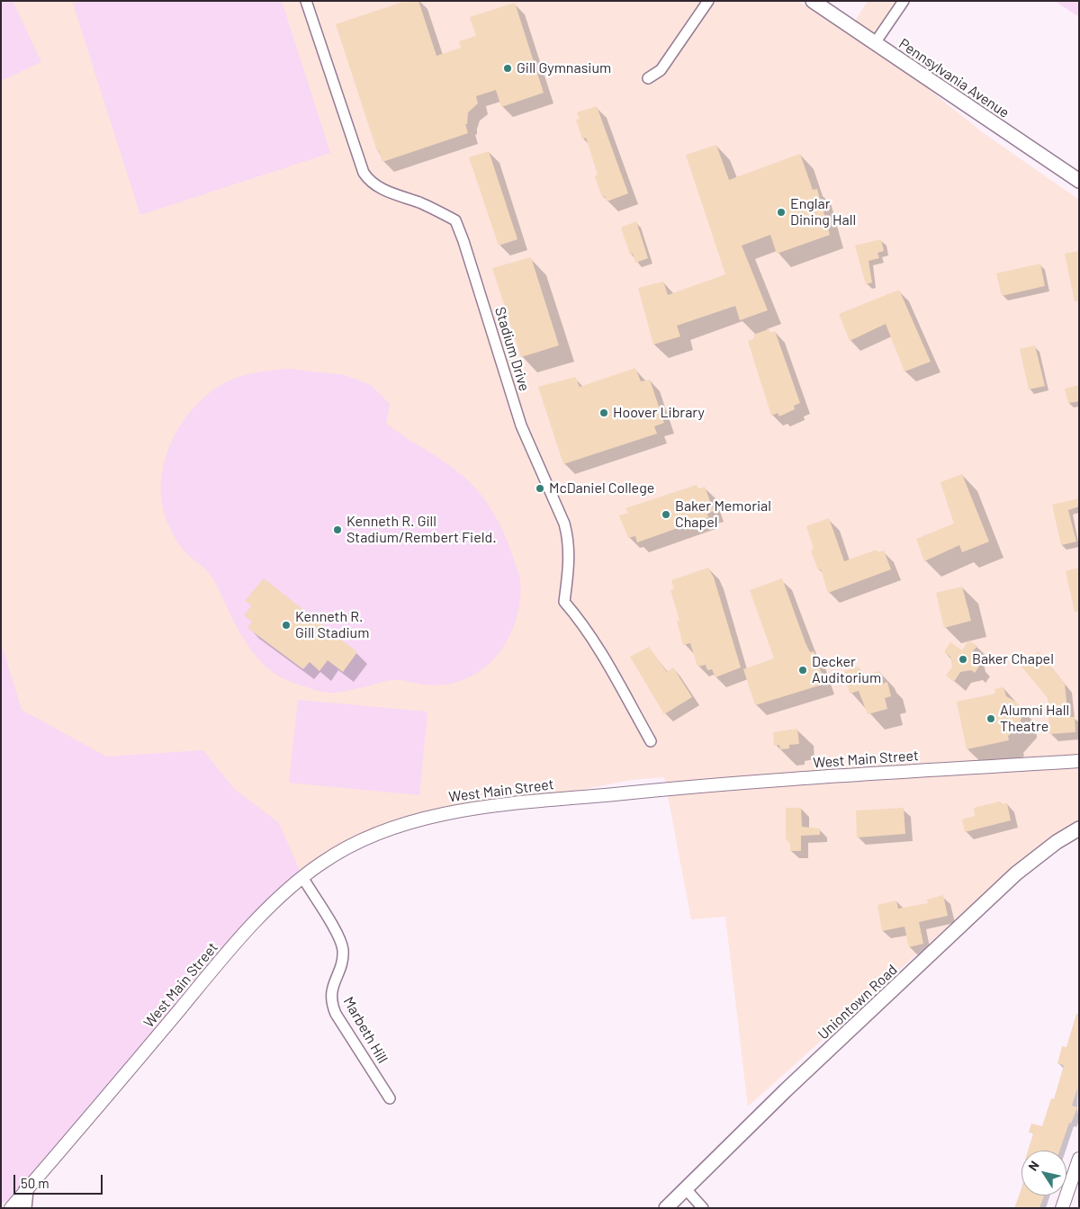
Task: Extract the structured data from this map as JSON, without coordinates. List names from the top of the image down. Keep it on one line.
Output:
{"streets":{"main road":["Pennsylvania Avenue","Uniontown Road"],"street":["Stadium Drive","West Main Street","Marbeth Hill"]},"crossings":[["West Main Street","Marbeth Hill"]],"places":["Gill Gymnasium","Englar Dining Hall","Hoover Library","McDaniel College","Baker Memorial Chapel","Kenneth R. Gill Stadium/Rembert Field.","Kenneth R. Gill Stadium","Baker Chapel","Decker Auditorium","Alumni Hall Theatre"],"scale_bar":"50 m","north":"top left"}
